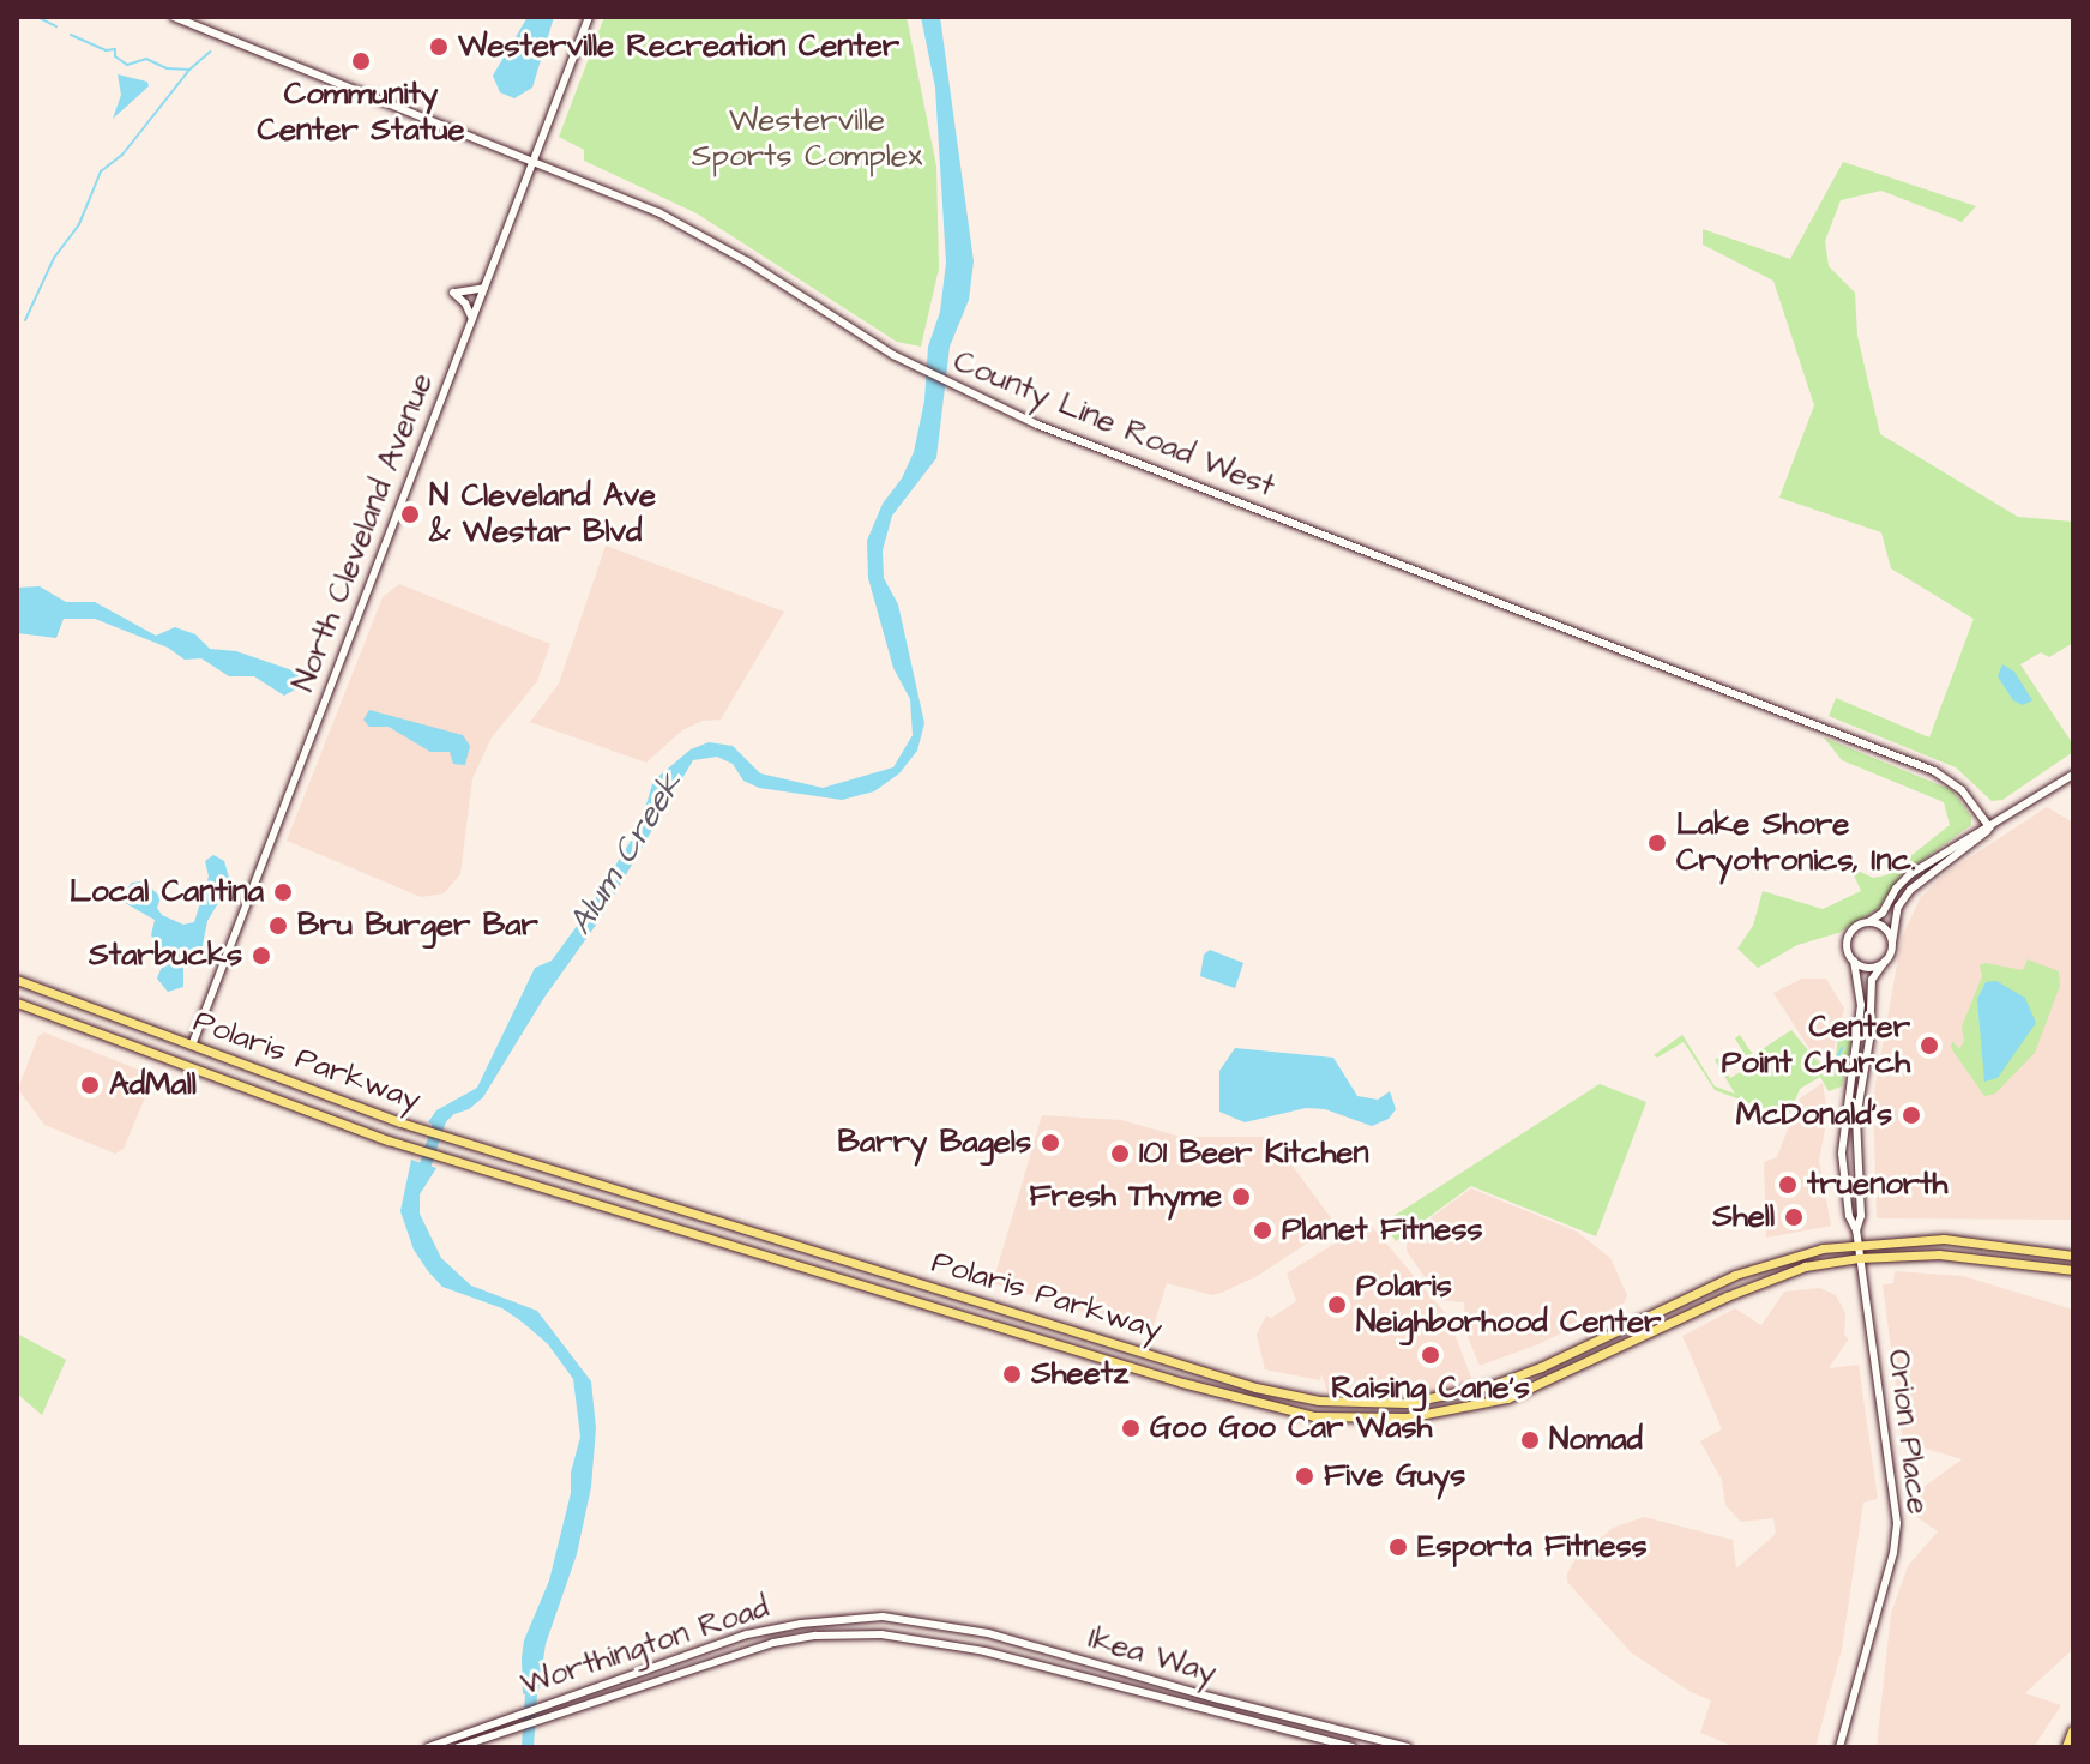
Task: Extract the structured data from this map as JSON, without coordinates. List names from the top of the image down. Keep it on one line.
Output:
{"streets":{"main road":["County Line Road West","North Cleveland Avenue","Polaris Parkway","Orion Place","Worthington Road","Ikea Way"]},"crossings":[["County Line Road West","North Cleveland Avenue"],["North Cleveland Avenue","Polaris Parkway"],["Polaris Parkway","Orion Place"],["Worthington Road","Ikea Way"]],"water":["Alum Creek"],"parks":["Westerville Sports Complex"],"places":["Westerville Recreation Center","Community Center Statue","N Cleveland Ave & Westar Blvd","Lake Shore Cryotronics, Inc.","Local Cantina","Bru Burger Bar","Starbucks","Center Point Church","AdMall","McDonald's","Barry Bagels","101 Beer Kitchen","truenorth","Fresh Thyme","Shell","Planet Fitness","Polaris Neighborhood Center","Raising Cane's","Sheetz","Goo Goo Car Wash","Nomad","Five Guys","Esporta Fitness"]}
